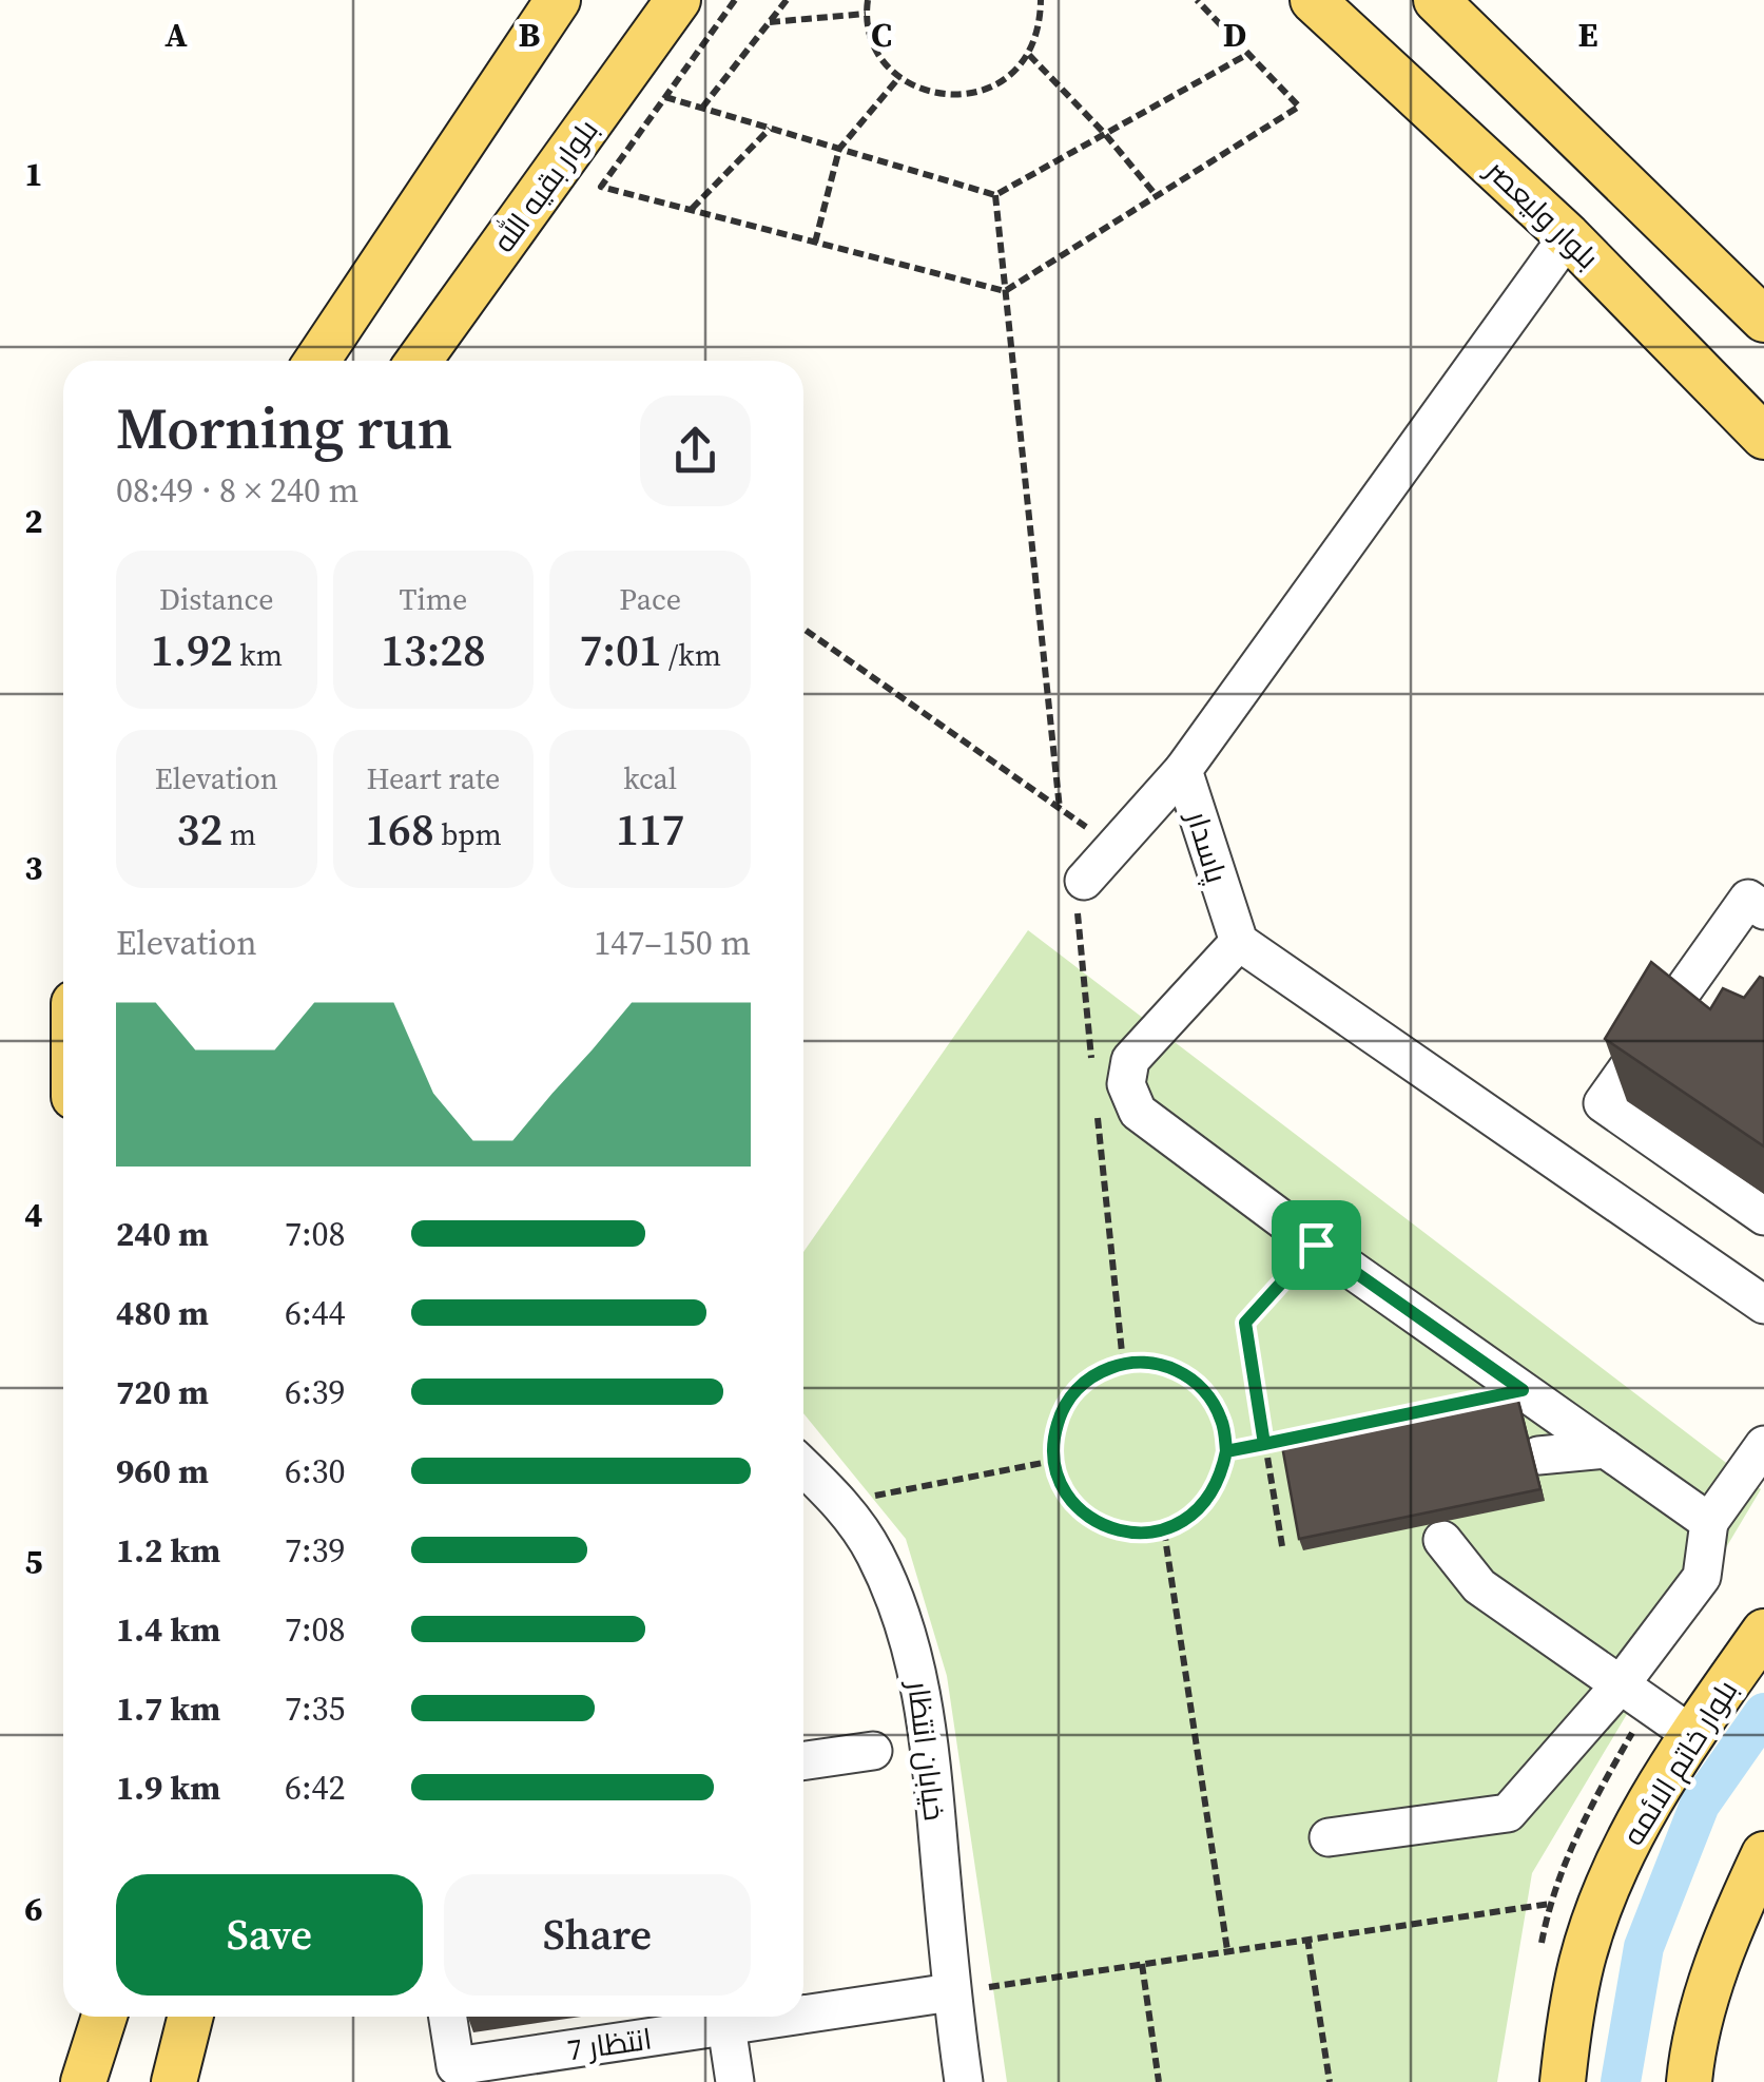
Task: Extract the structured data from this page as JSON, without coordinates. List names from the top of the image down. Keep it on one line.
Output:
{"streets":{"main road":["بلوار بقیه الله","بلوار ولیعصر","بلوار خاتم الائمه"],"street":["پاسدار","خیابان انتظار","انتظار 7"]},"crossings":[["خیابان انتظار","انتظار 7"]],"page":{"heading":["Morning run","08:49 · 8 × 240 m"],"stats":[["Distance","1.92 km"],["Time","13:28"],["Pace","7:01 /km"],["Elevation","32 m"],["Heart rate","168 bpm"],["kcal","117"]],"chart":["Elevation","147–150 m"],"list":[{"name":"240 m","note":"7:08"},{"name":"480 m","note":"6:44"},{"name":"720 m","note":"6:39"},{"name":"960 m","note":"6:30"},{"name":"1.2 km","note":"7:39"},{"name":"1.4 km","note":"7:08"},{"name":"1.7 km","note":"7:35"},{"name":"1.9 km","note":"6:42"}],"buttons":["Save","Share"]},"grid":{"columns":["A","B","C","D","E"],"rows":["1","2","3","4","5","6"]}}
